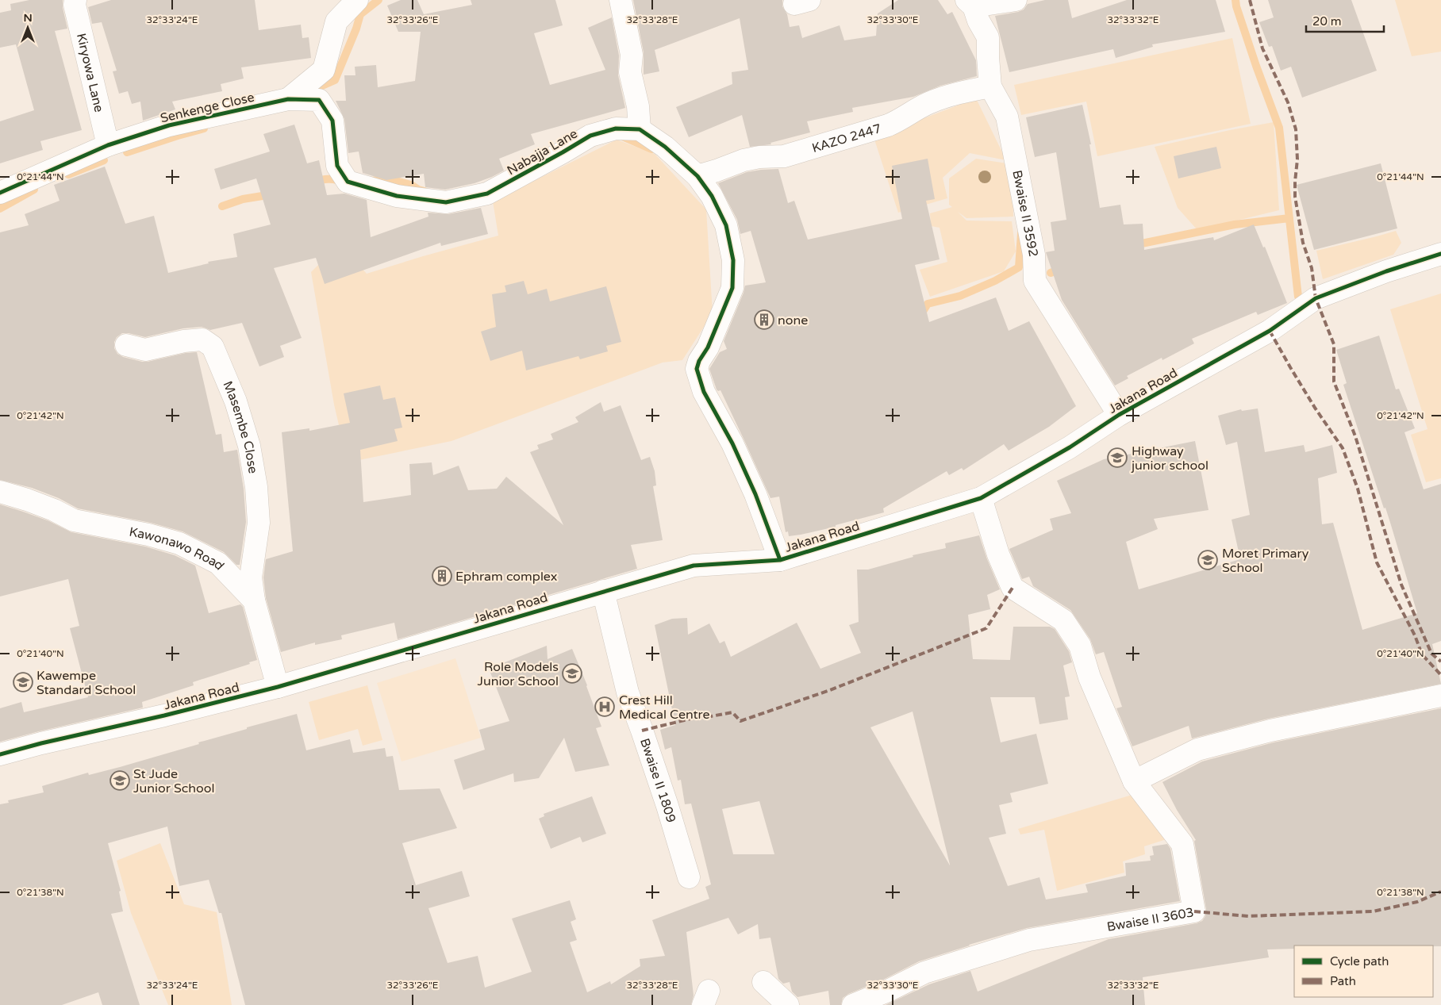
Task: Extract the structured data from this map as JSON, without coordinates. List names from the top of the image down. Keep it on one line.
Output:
{"streets":{"street":["Kiryowa Lane","Senkenge Close","KAZO 2447","Nabajja Lane","Bwaise II 3592","Jakana Road","Masembe Close","Kawonawo Road","Bwaise II 1809","Bwaise II 3603"]},"crossings":[["Kiryowa Lane","Senkenge Close"],["Senkenge Close","Nabajja Lane"],["KAZO 2447","Bwaise II 3592"],["Bwaise II 3592","Jakana Road"],["Jakana Road","Kawonawo Road"],["Jakana Road","Bwaise II 1809"],["Jakana Road","Bwaise II 3603"],["Masembe Close","Kawonawo Road"]],"places":{"building":["none","Ephram complex"],"school or university":["Highway junior school","Moret Primary School","Role Models Junior School","Kawempe Standard School","St Jude Junior School"],"hospital":["Crest Hill Medical Centre"]},"legend":["Cycle path","Path"],"scale_bar":"20 m","north":"top","coordinates":["32°33'24\"E","32°33'26\"E","32°33'28\"E","32°33'30\"E","32°33'32\"E","0°21'44\"N","0°21'42\"N","0°21'40\"N","0°21'38\"N"]}
